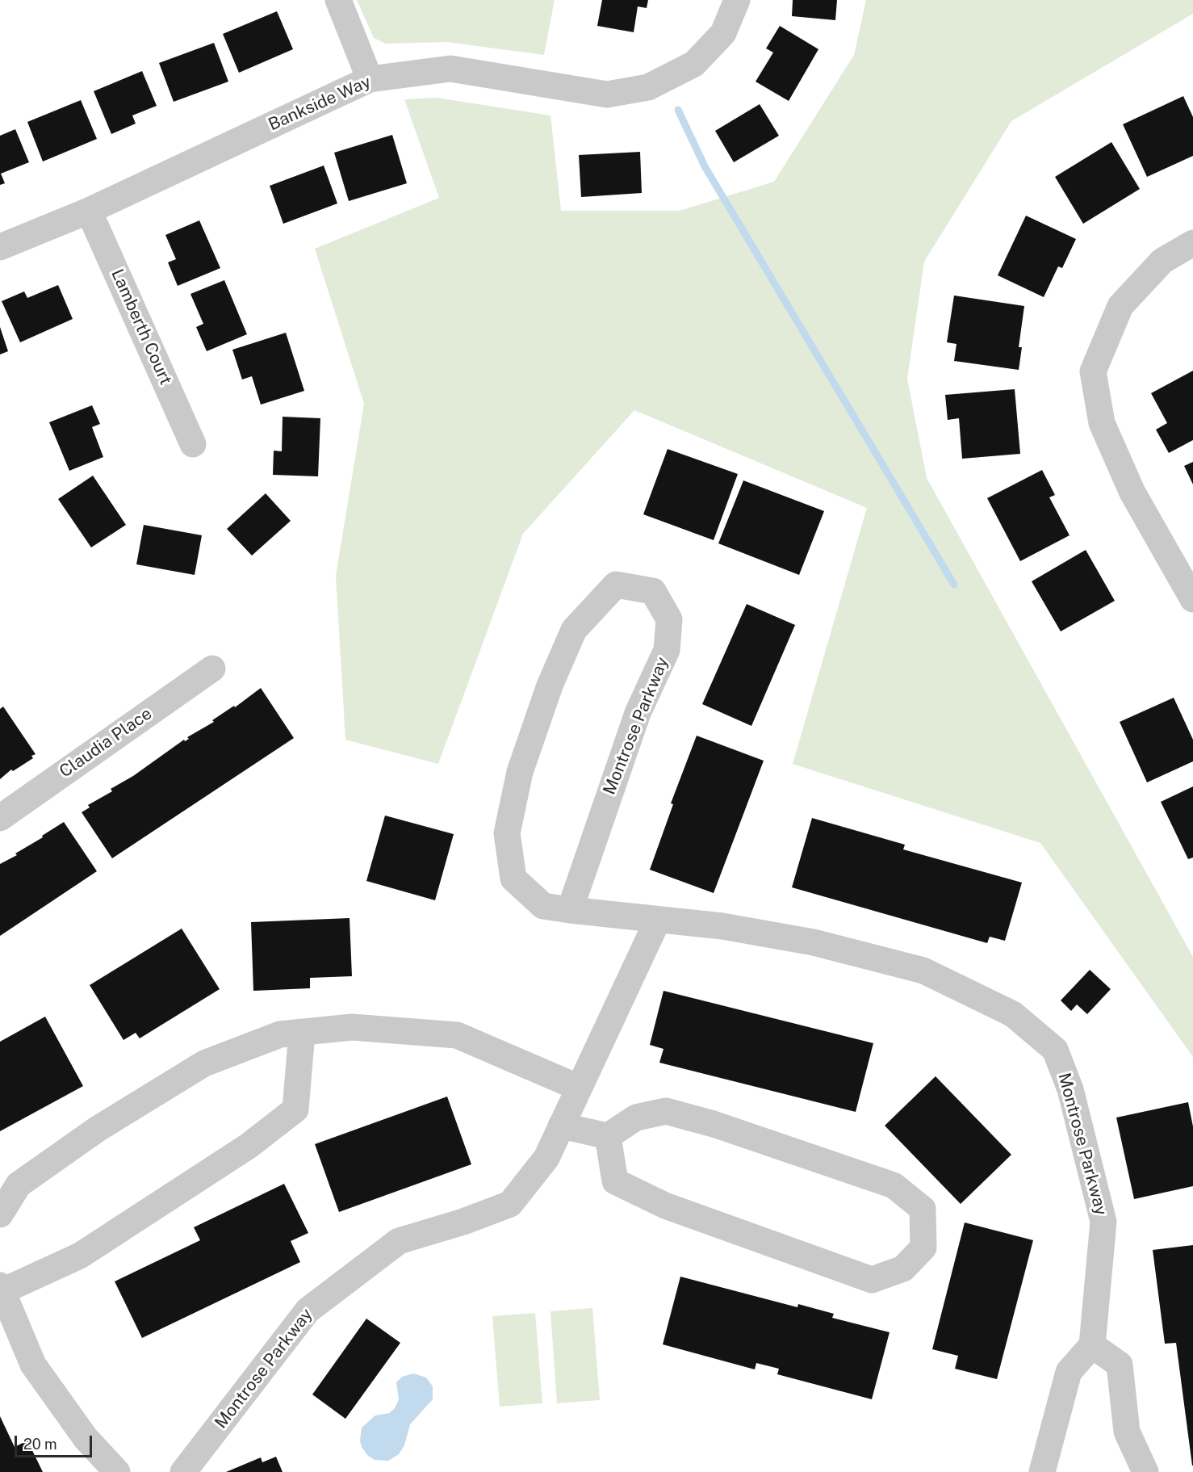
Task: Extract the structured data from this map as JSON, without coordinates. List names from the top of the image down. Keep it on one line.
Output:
{"streets":{"street":["Bankside Way","Lamberth Court","Montrose Parkway","Claudia Place"]},"crossings":[["Bankside Way","Lamberth Court"]],"scale_bar":"20 m"}
